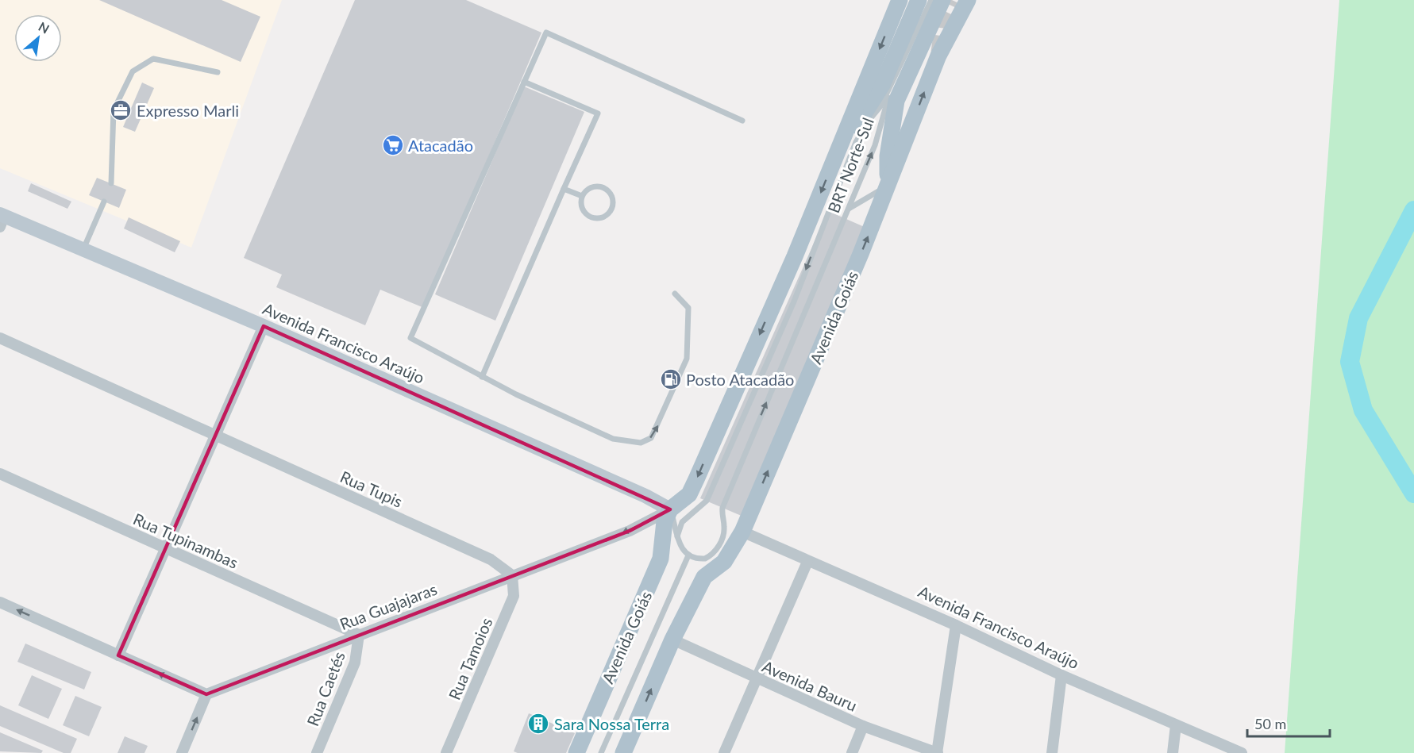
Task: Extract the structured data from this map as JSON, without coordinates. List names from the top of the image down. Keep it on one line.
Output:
{"streets":{"main road":["Avenida Goiás"],"street":["Avenida Francisco Araújo","Rua Tupis","Rua Tupinambas","Rua Guajajaras","Rua Tamoios","Avenida Bauru","Rua Caetés"],"lane":["BRT Norte-Sul"]},"crossings":[["Avenida Goiás","Avenida Francisco Araújo"],["Avenida Goiás","Rua Guajajaras"],["Avenida Goiás","Avenida Bauru"],["Avenida Francisco Araújo","Rua Guajajaras"],["Rua Tupis","Rua Guajajaras"],["Rua Tupis","Rua Tamoios"],["Rua Tupinambas","Rua Guajajaras"],["Rua Tupinambas","Rua Caetés"],["Rua Guajajaras","Rua Tamoios"],["Rua Guajajaras","Rua Caetés"]],"places":{"office":["Expresso Marli"],"supermarket":["Atacadão"],"fuel station":["Posto Atacadão"],"building":["Sara Nossa Terra"]},"scale_bar":"50 m","north":"top right"}
